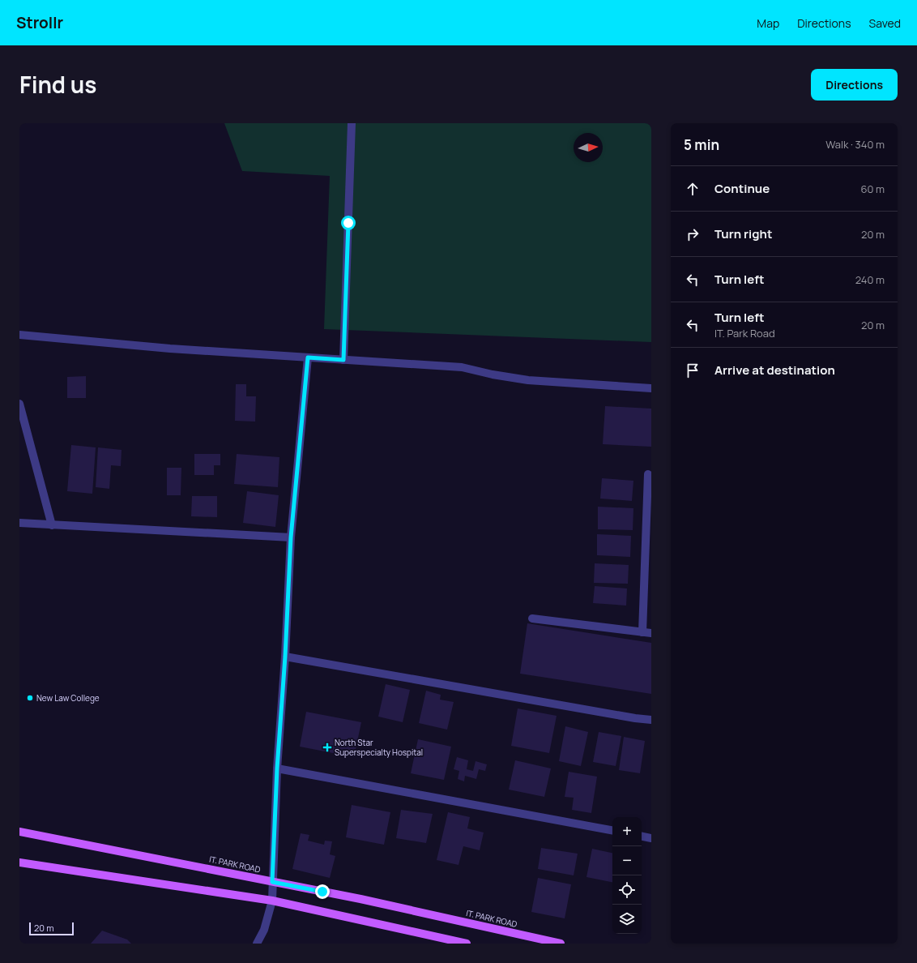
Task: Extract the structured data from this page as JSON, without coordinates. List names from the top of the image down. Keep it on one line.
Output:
{"streets":{"main road":["IT. PARK ROAD"]},"places":{"other":["New Law College"],"health":["North Star Superspecialty Hospital"]},"scale_bar":"20 m","north":"right","page":{"header":"Strollr","nav":["Map","Directions","Saved"],"title":"Find us","buttons":"Directions","heading":["5 min","Walk · 340 m"],"list":[["Continue","60 m"],["Turn right","20 m"],["Turn left","240 m"],["Turn left","IT. Park Road","20 m"],"Arrive at destination"],"map_buttons":["+","−"],"scale":"20 m"}}
